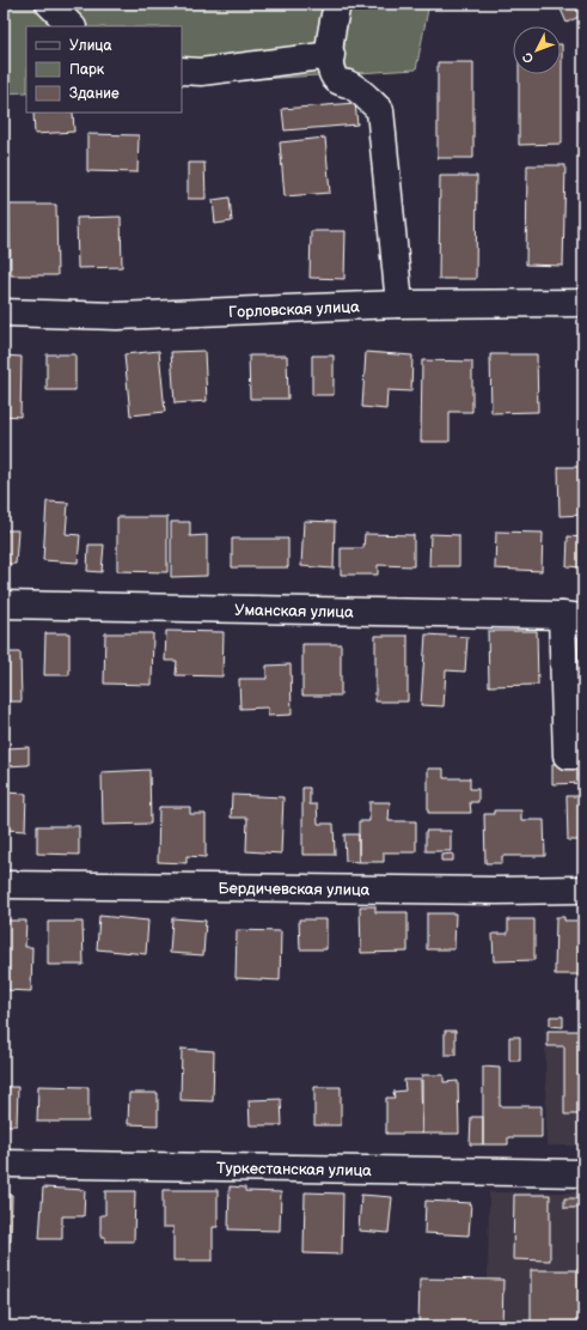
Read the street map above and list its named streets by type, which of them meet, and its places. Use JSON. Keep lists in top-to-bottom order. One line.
{"streets":{"street":["Горловская улица","Уманская улица","Бердичевская улица","Туркестанская улица"]},"legend":["Улица","Парк","Здание"],"north":"bottom left"}
